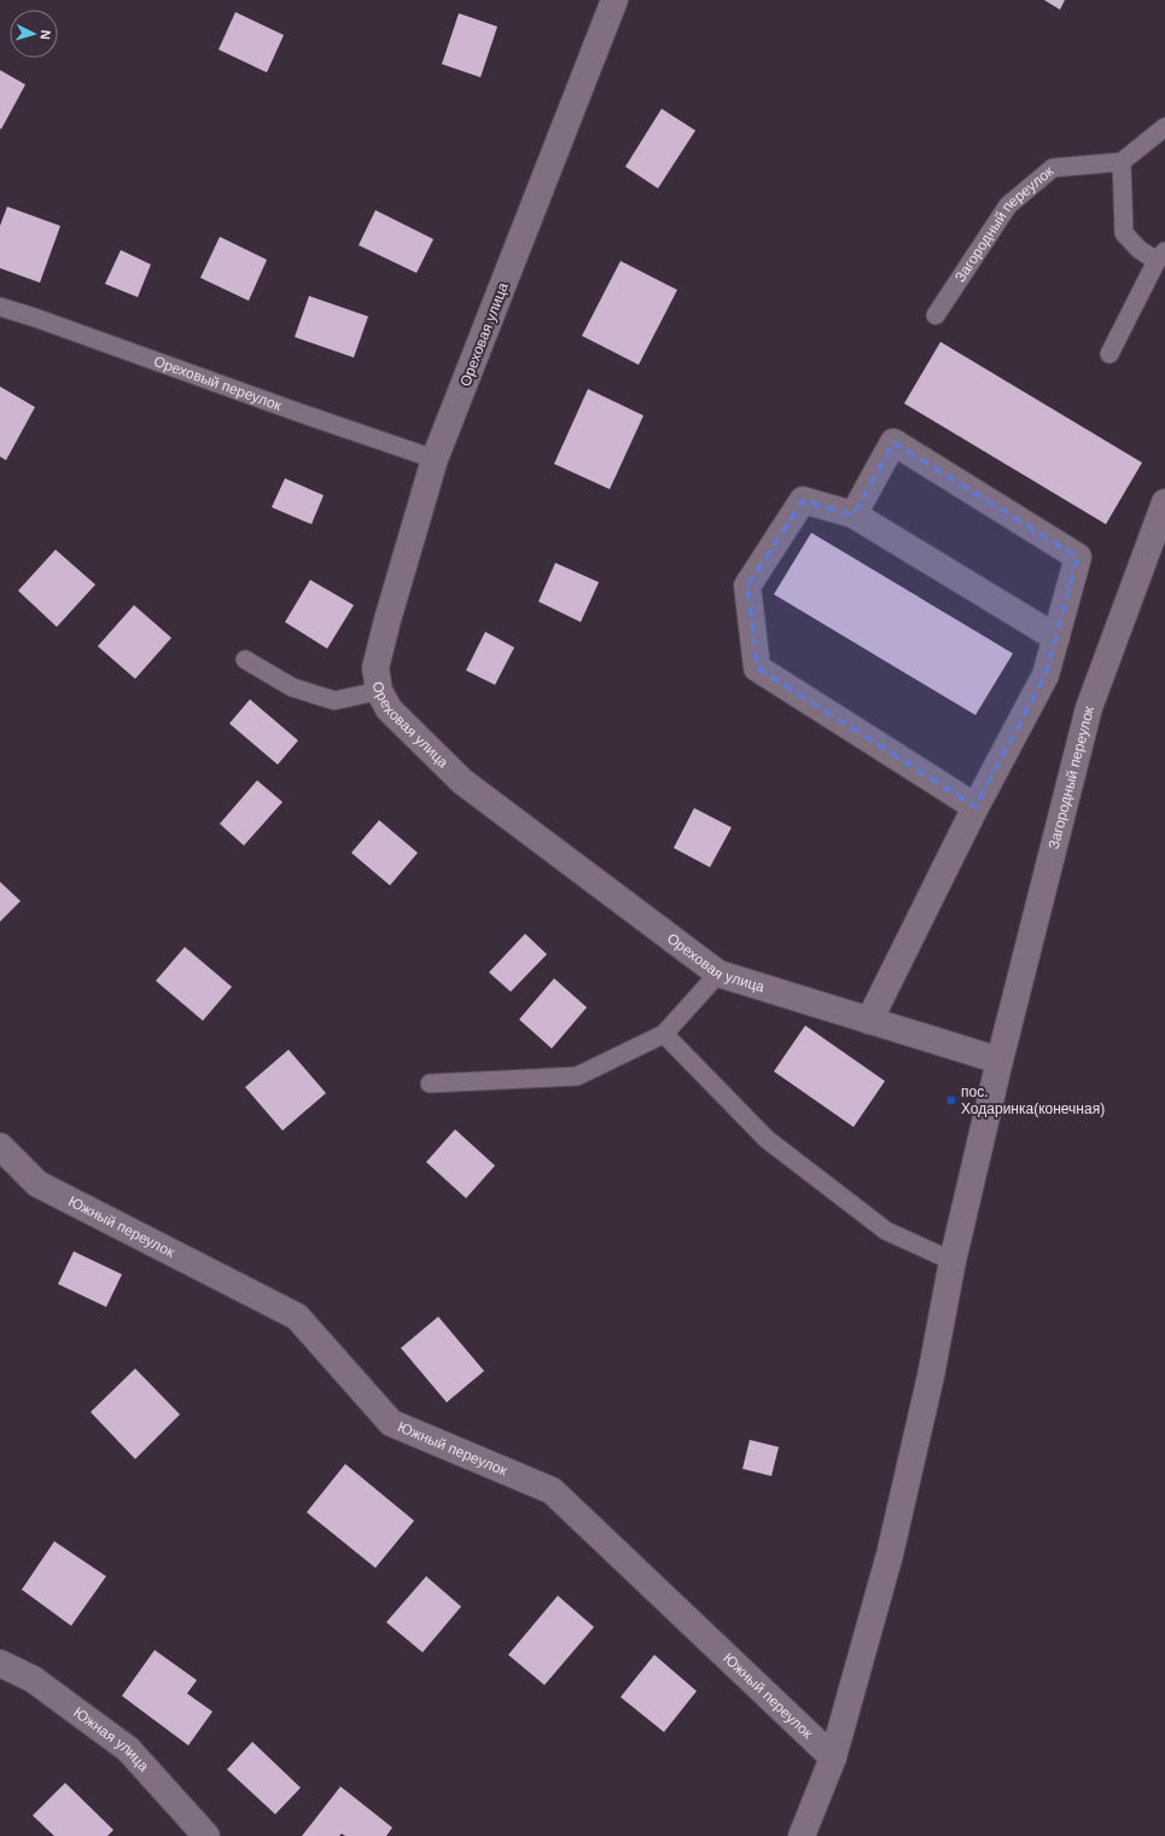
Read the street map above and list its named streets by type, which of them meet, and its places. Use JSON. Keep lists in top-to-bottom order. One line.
{"streets":{"street":["Загородный переулок","Ореховая улица","Южный переулок","Южная улица"],"lane":["Ореховый переулок"]},"crossings":[["Загородный переулок","Ореховая улица"],["Загородный переулок","Южный переулок"],["Ореховая улица","Ореховый переулок"]],"places":{"transit":["пос. Ходаринка(конечная)"]},"north":"right"}
